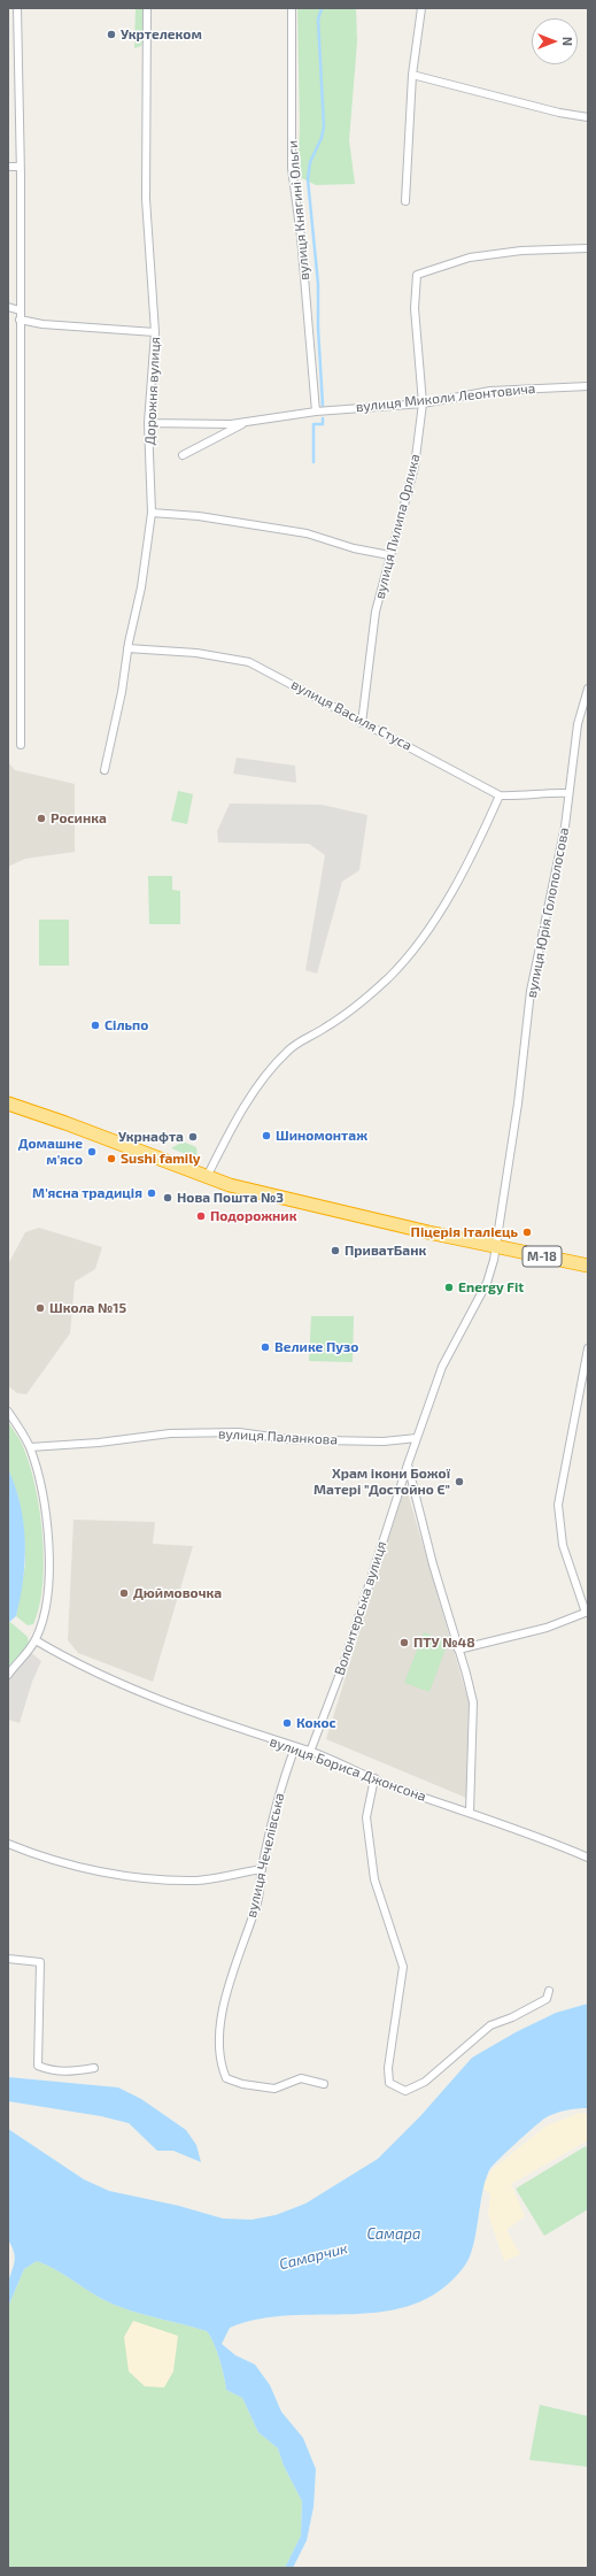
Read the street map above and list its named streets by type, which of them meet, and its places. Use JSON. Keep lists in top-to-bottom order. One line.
{"streets":{"highway":["М-18"],"street":["вулиця Княгині Ольги","Дорожня вулиця","вулиця Миколи Леонтовича","вулиця Пилипа Орлика","вулиця Василя Стуса","вулиця Юрія Голополосова","вулиця Паланкова","Волонтерська вулиця","вулиця Бориса Джонсона","вулиця Чечелівська"]},"crossings":[["вулиця Княгині Ольги","вулиця Миколи Леонтовича"],["Дорожня вулиця","вулиця Миколи Леонтовича"],["Дорожня вулиця","вулиця Василя Стуса"],["вулиця Миколи Леонтовича","вулиця Пилипа Орлика"],["вулиця Пилипа Орлика","вулиця Василя Стуса"],["вулиця Василя Стуса","вулиця Юрія Голополосова"],["вулиця Юрія Голополосова","М-18"],["вулиця Юрія Голополосова","Волонтерська вулиця"],["М-18","Волонтерська вулиця"],["вулиця Паланкова","Волонтерська вулиця"],["Волонтерська вулиця","вулиця Бориса Джонсона"],["вулиця Бориса Джонсона","вулиця Чечелівська"]],"water":["Самара","Самарчик"],"places":["Укртелеком","Росинка","Сільпо","Шиномонтаж","Укрнафта","Домашне м'ясо","Sushi family","М'ясна традиція","Нова Пошта №3","Подорожник","Піцерія Італієць","ПриватБанк","Energy Fit","Школа №15","Велике Пузо","Храм ікони Божої Матері \"Достойно Є\"","Дюймовочка","ПТУ №48","Кокос"],"north":"right"}
